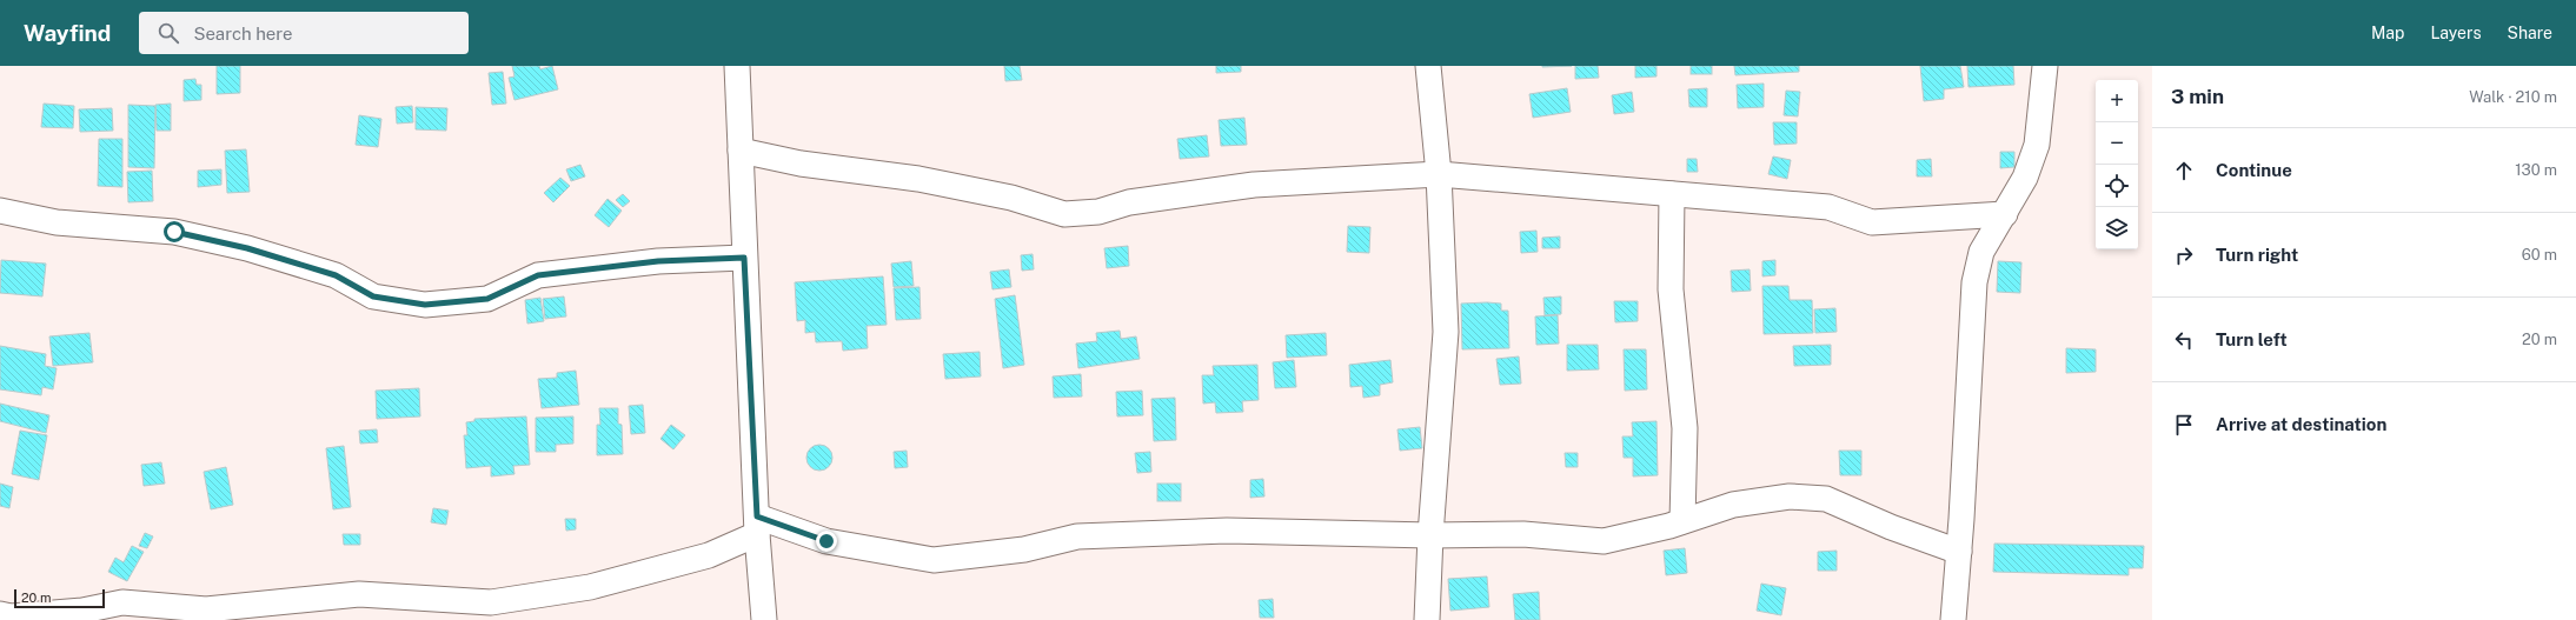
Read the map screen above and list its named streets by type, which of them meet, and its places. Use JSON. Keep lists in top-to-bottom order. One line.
{"scale_bar":"20 m","page":{"header":"Wayfind","search":"Search here","nav":["Map","Layers","Share"],"heading":["3 min","Walk · 210 m"],"map_buttons":["+","−"],"list":[["Continue","130 m"],["Turn right","60 m"],["Turn left","20 m"],"Arrive at destination"],"scale":"20 m"}}
